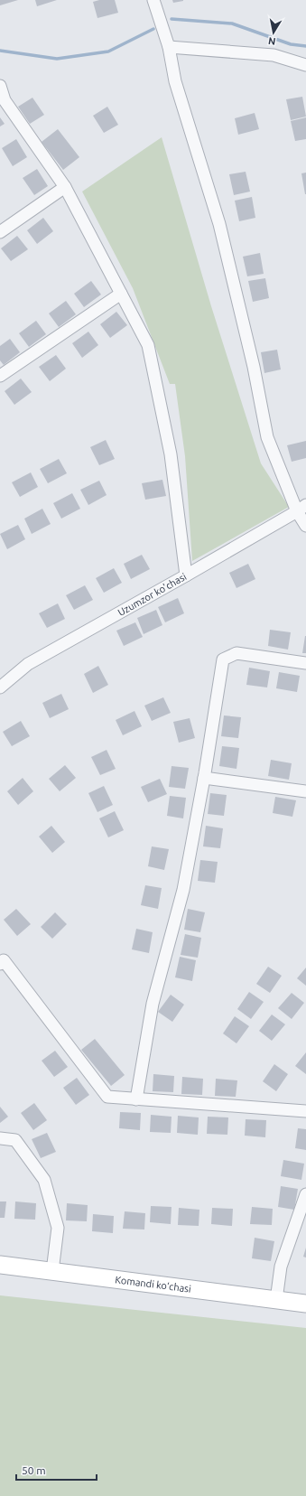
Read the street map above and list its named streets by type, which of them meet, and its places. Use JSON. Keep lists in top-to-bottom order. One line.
{"streets":{"main road":["Komandi ko‘chasi"],"street":["Uzumzor ko'chasi"]},"scale_bar":"50 m","north":"bottom"}
